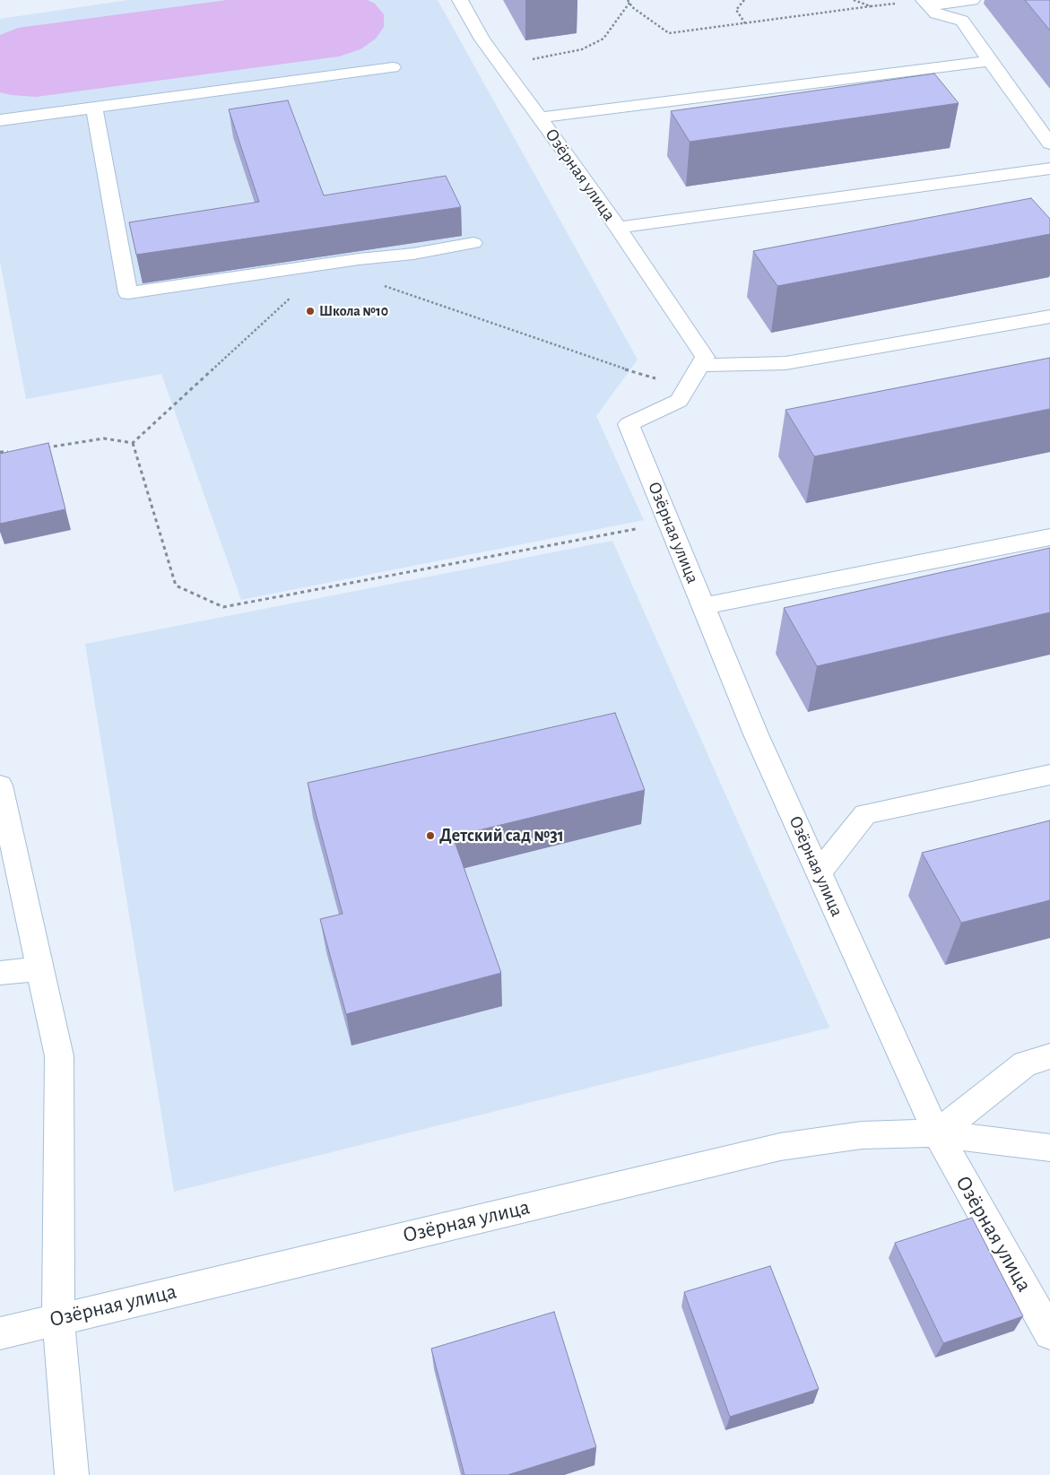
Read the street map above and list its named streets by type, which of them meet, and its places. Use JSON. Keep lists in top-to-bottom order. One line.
{"streets":{"street":["Озёрная улица"]},"places":["Школа №10","Детский сад №31"]}
